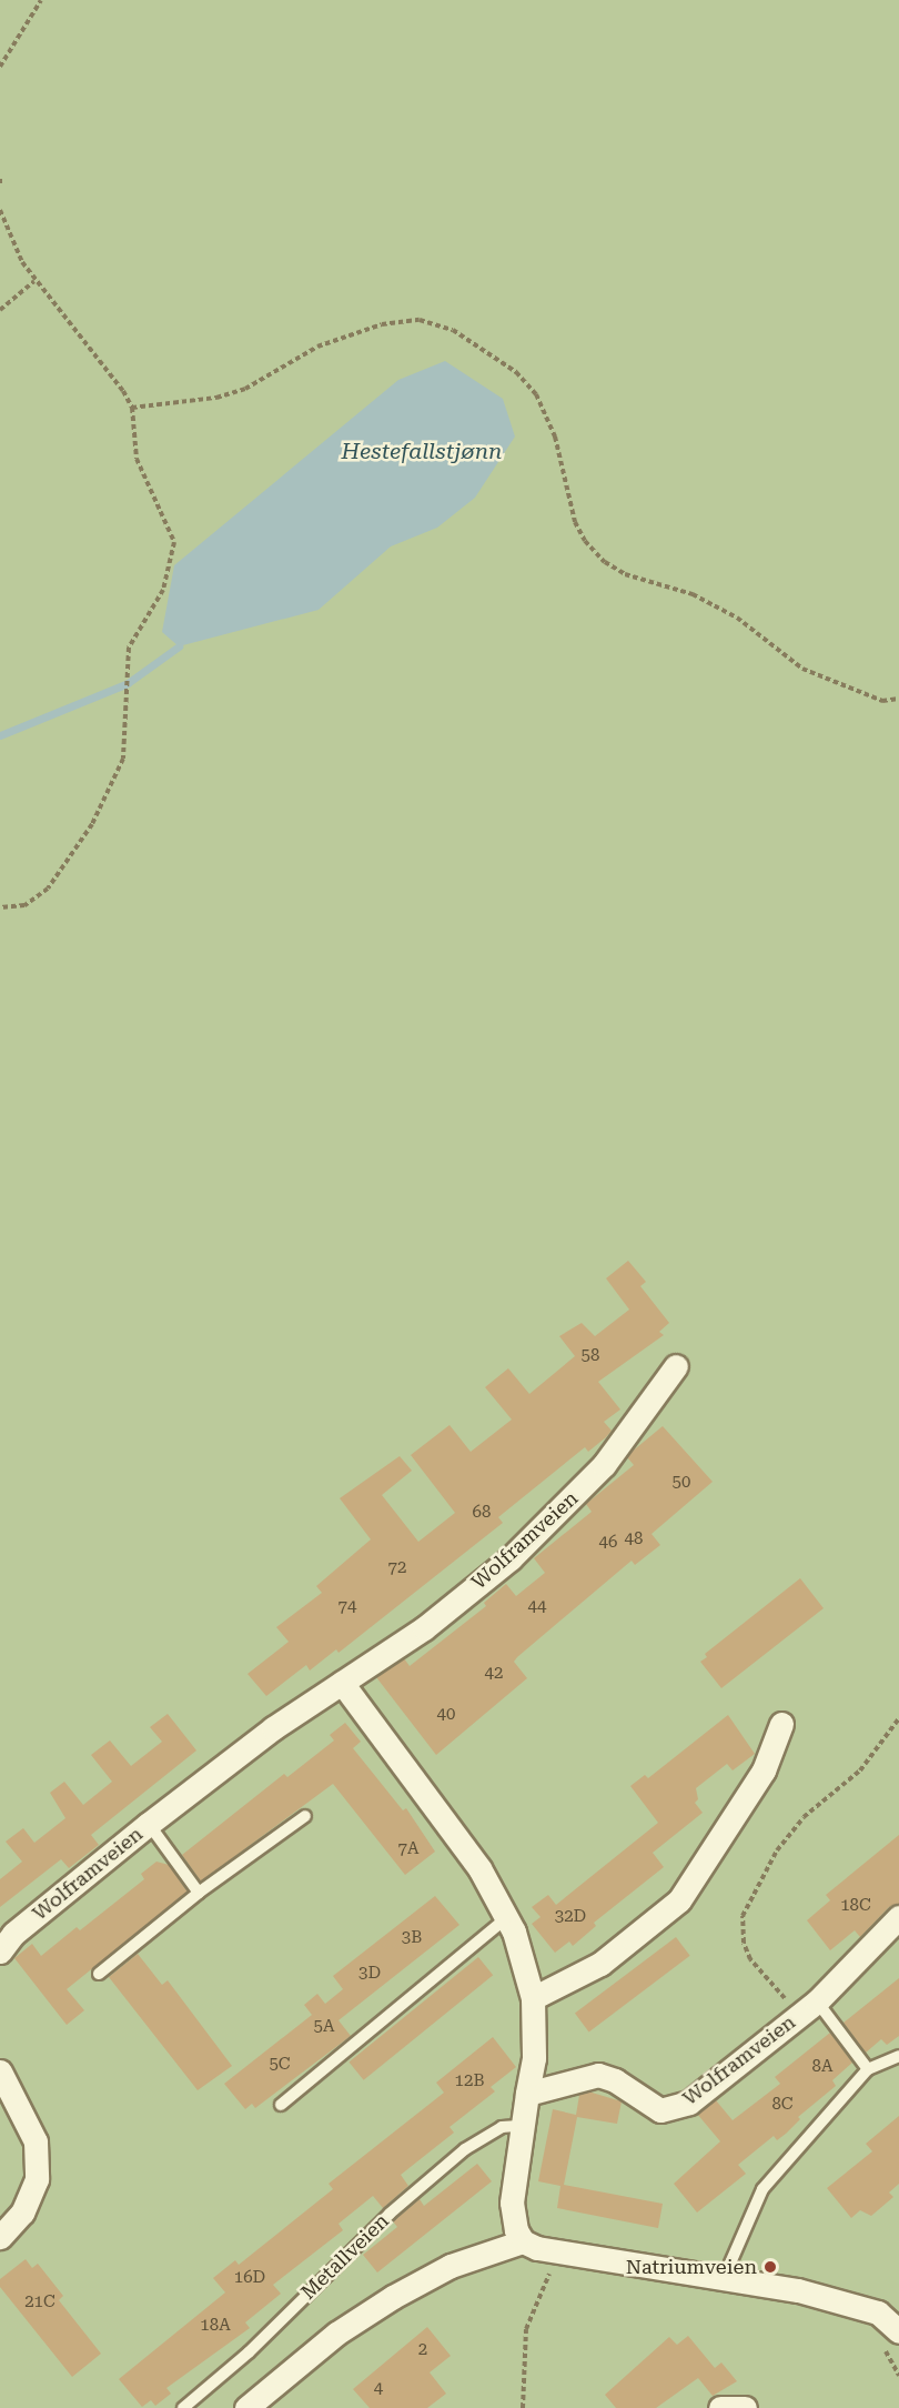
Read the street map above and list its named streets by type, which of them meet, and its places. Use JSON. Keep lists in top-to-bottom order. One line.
{"streets":{"street":["Wolframveien"],"lane":["Metallveien"]},"water":["Hestefallstjønn"],"places":["Natriumveien"],"house_numbers":["58","50","68","48","46","72","74","44","42","40","7A","18C","32D","3B","3D","5A","5C","8A","12B","8C","16D","21C","18A","2","4"]}
